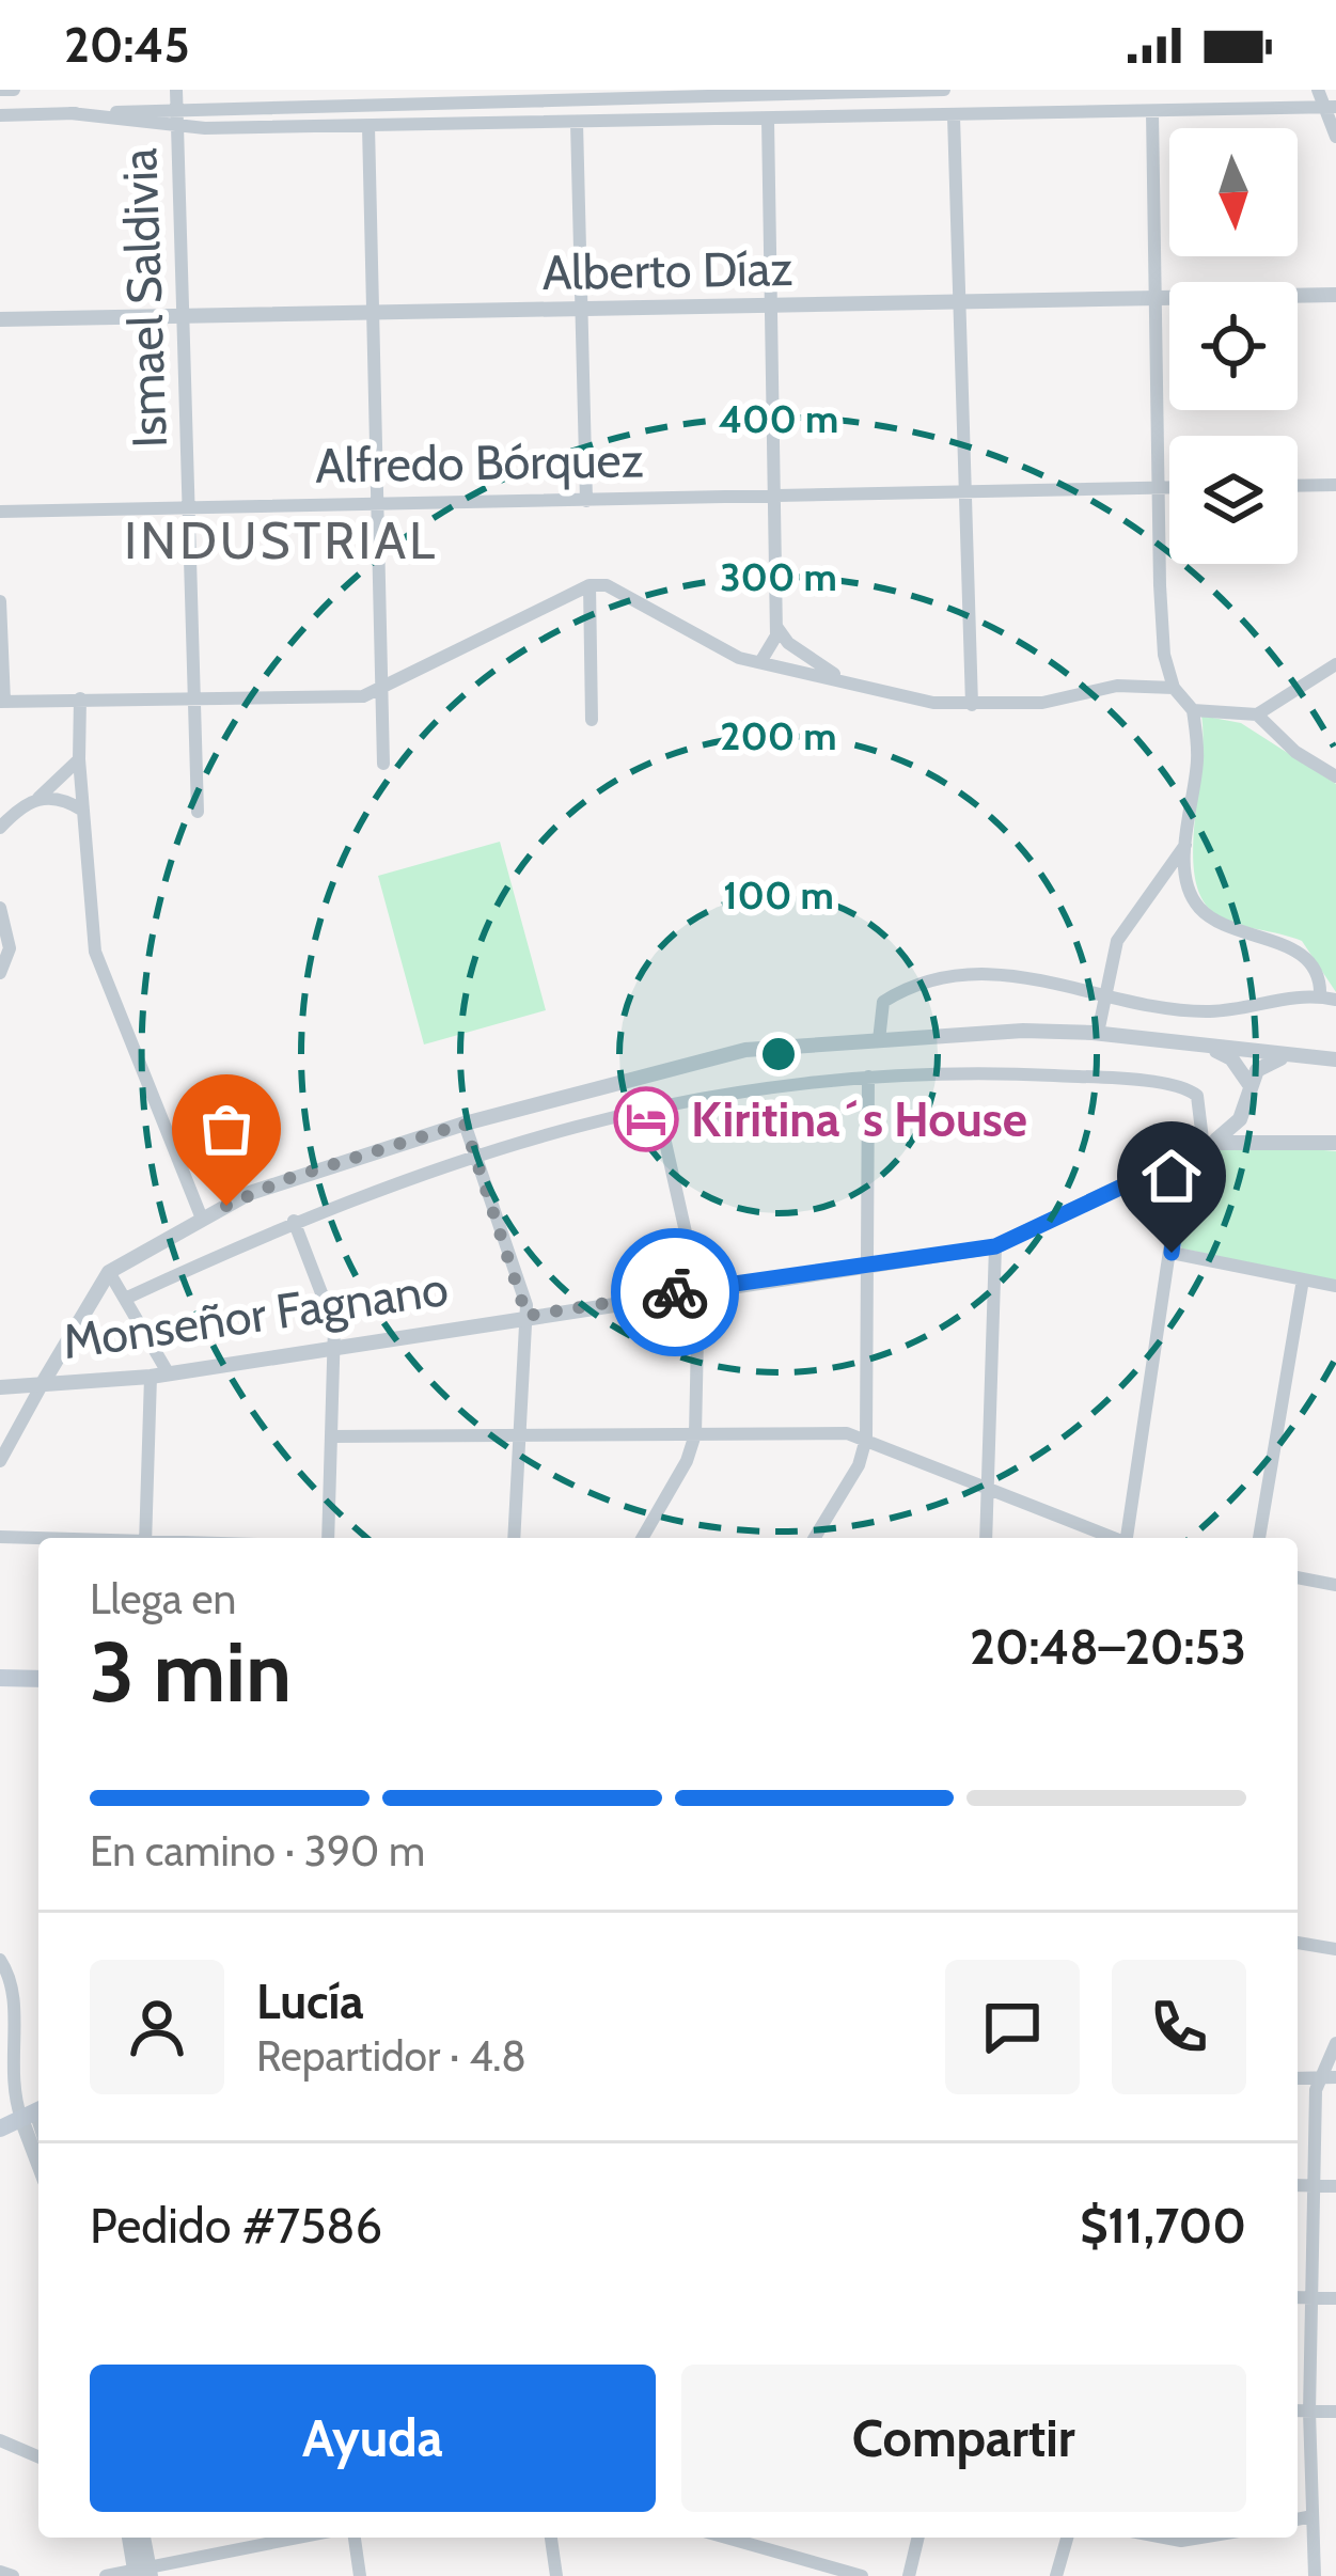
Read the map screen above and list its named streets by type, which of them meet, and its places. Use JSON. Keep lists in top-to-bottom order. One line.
{"streets":{"street":["Alberto Díaz","Ismael Saldivia","Alfredo Bórquez","Monseñor Fagnano"]},"crossings":[["Alberto Díaz","Ismael Saldivia"],["Ismael Saldivia","Alfredo Bórquez"]],"districts":["INDUSTRIAL"],"places":{"hotel":["Kiritina´s House"]},"north":"bottom","page":{"status":"20:45","heading":["3 min","Llega en","20:48–20:53"],"panel":["Lucía","Repartidor · 4.8","Pedido #7586","$11,700"],"bar":"En camino · 390 m","buttons":["Ayuda","Compartir"]},"rings":["400 m","300 m","200 m","100 m"]}
